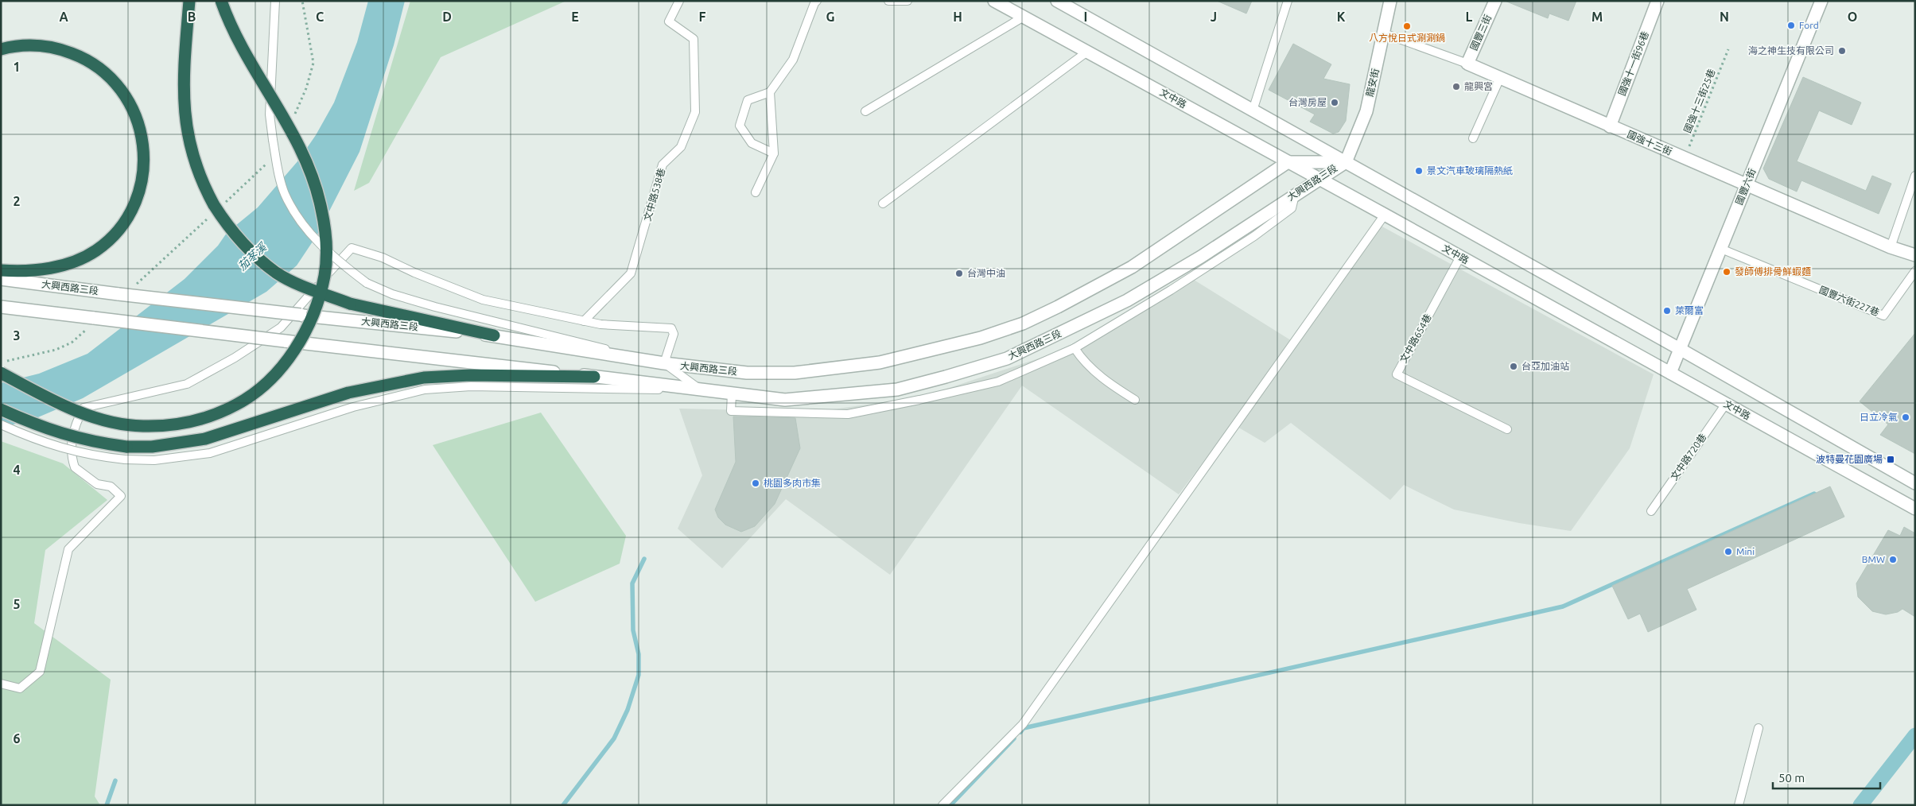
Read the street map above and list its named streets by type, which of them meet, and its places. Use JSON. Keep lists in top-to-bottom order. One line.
{"streets":{"street":["國豐三街","國強十一街96巷","龍安街","文中路","國強十三街","大興西路三段","國豐六街"],"lane":["文中路538巷","國豐六街227巷","文中路654巷","文中路720巷"],"path":["國強十三街25巷"]},"crossings":[["國豐三街","國強十三街"],["國強十一街96巷","國強十三街"],["龍安街","國強十三街"],["龍安街","大興西路三段"],["文中路","大興西路三段"],["文中路","國豐六街"],["文中路","文中路654巷"],["文中路","文中路720巷"],["國強十三街25巷","國強十三街"],["國強十三街","國豐六街"],["國豐六街","國豐六街227巷"]],"water":["茄苳溪"],"places":{"other":["Ford","八方悅日式涮涮鍋","海之神生技有限公司","龍興宮","台灣房屋","景文汽車玻璃隔熱紙","發師傅排骨鮮蝦麵","台灣中油","萊爾富","台亞加油站","日立冷氣","桃園多肉市集","Mini","BMW"],"transit":["波特曼花園廣場"]},"scale_bar":"50 m","grid":{"columns":["A","B","C","D","E","F","G","H","I","J","K","L","M","N","O"],"rows":["1","2","3","4","5","6"]}}
